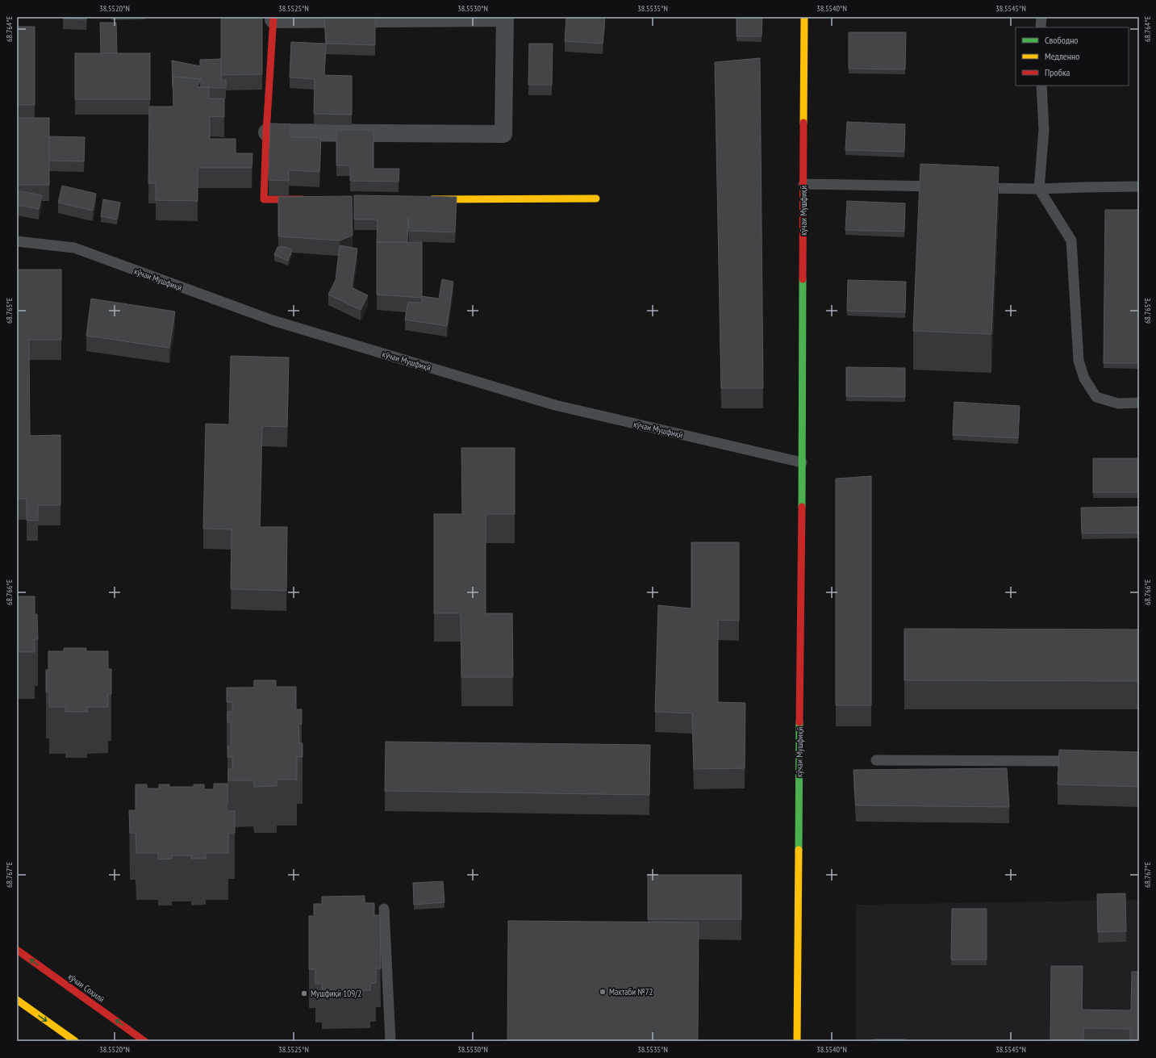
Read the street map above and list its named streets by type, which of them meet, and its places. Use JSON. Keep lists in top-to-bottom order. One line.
{"streets":{"street":["кӯчаи Мушфиқӣ","кӯчаи Соҳилӣ"]},"places":["Мактаби №72","Мушфиқӣ 109/2"],"legend":["Свободно","Медленно","Пробка"],"coordinates":["38.5520°N","38.5525°N","38.5530°N","38.5535°N","38.5540°N","38.5545°N","68.764°E","68.765°E","68.766°E","68.767°E"]}
